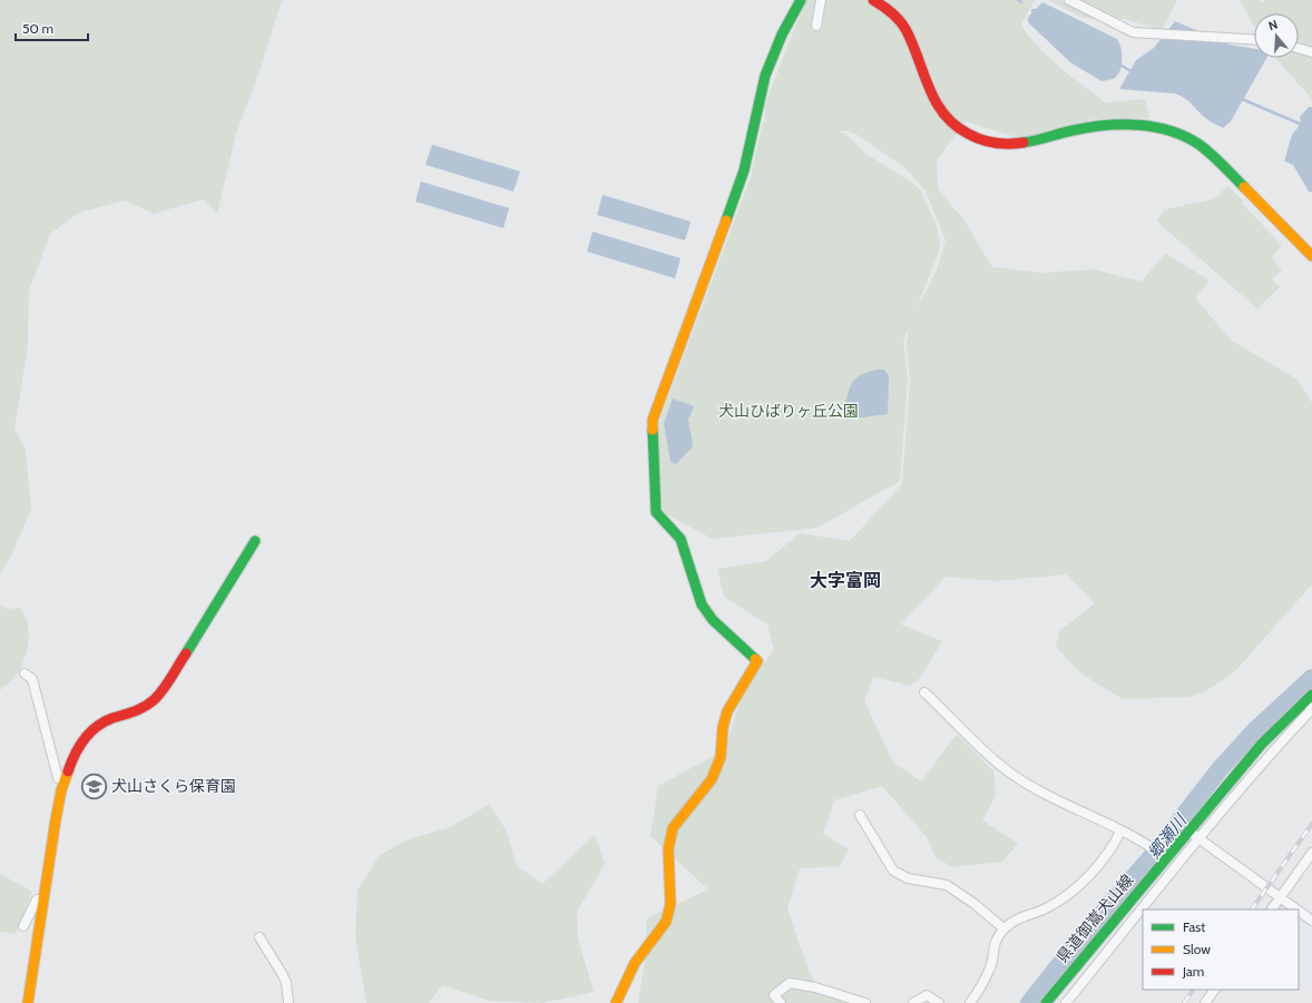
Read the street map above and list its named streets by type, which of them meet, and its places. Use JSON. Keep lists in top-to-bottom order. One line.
{"streets":{"street":["県道御嵩犬山線"]},"districts":["大字富岡"],"water":["郷瀬川"],"parks":["犬山ひばりヶ丘公園"],"places":{"school or university":["犬山さくら保育園"]},"legend":["Fast","Slow","Jam"],"scale_bar":"50 m","north":"top"}
